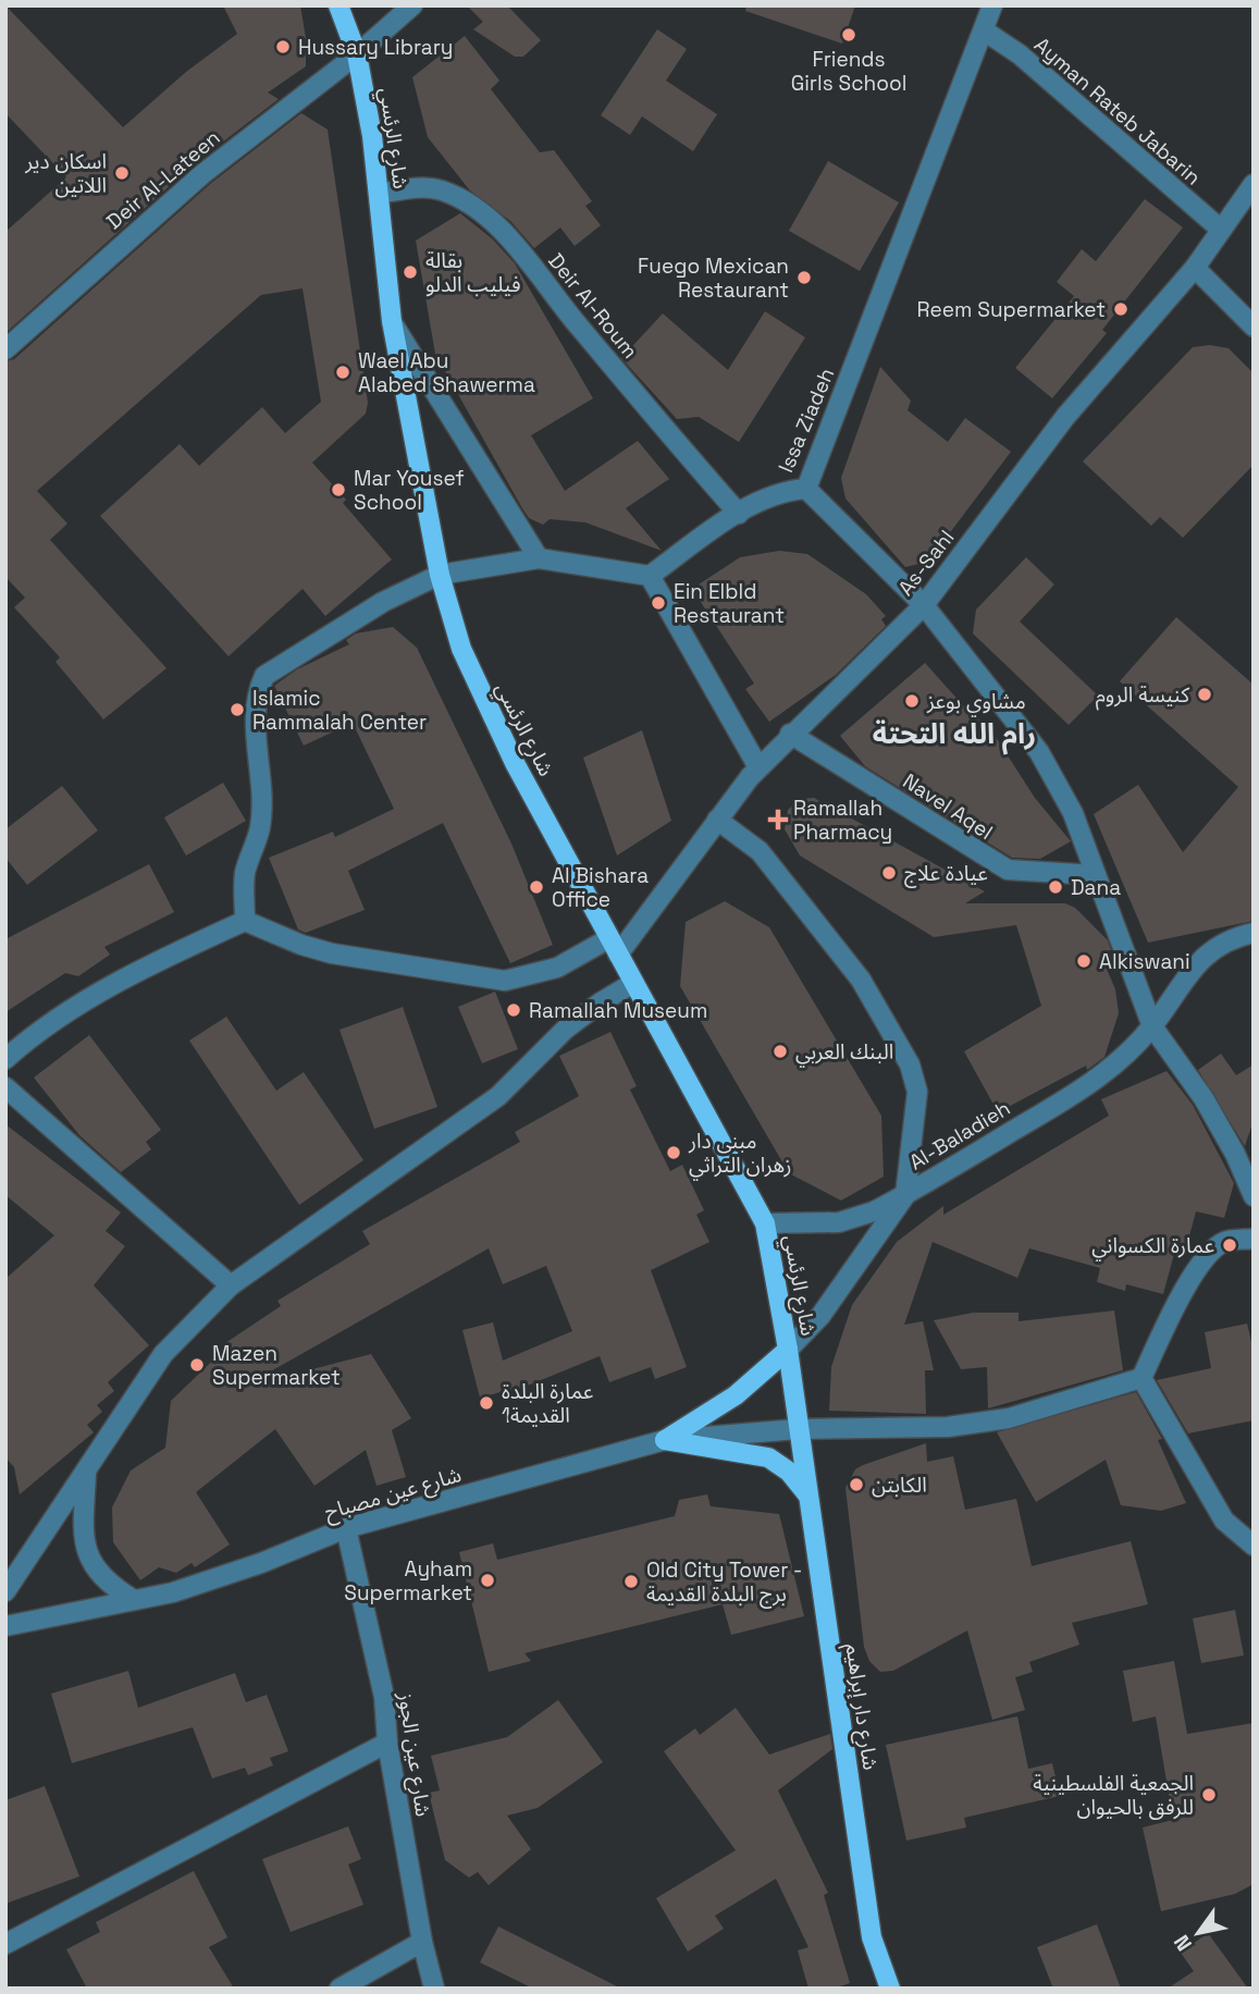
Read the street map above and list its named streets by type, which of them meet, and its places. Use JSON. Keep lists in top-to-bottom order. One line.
{"streets":{"main road":["شارع الرئسي","شارع دار إبراهيم"],"street":["Ayman Rateb Jabarin","Deir Al-Lateen","Deir Al-Roum","Issa Ziadeh","As-Sahl","Navel Aqel","Al-Baladieh","شارع عين مصباح","شارع عين الجوز"]},"crossings":[["Ayman Rateb Jabarin","Issa Ziadeh"],["Ayman Rateb Jabarin","As-Sahl"],["شارع الرئسي","Deir Al-Lateen"],["شارع الرئسي","Deir Al-Roum"],["شارع الرئسي","As-Sahl"],["شارع الرئسي","Al-Baladieh"],["شارع الرئسي","شارع عين مصباح"],["شارع الرئسي","شارع دار إبراهيم"],["Deir Al-Roum","Issa Ziadeh"],["As-Sahl","Navel Aqel"],["شارع عين مصباح","شارع دار إبراهيم"],["شارع عين مصباح","شارع عين الجوز"]],"districts":["رام الله التحتة"],"places":{"other":["Friends Girls School","Hussary Library","اسكان دير اللاتين","بقالة فيليب الدلو","Fuego Mexican Restaurant","Reem Supermarket","Wael Abu Alabed Shawerma","Mar Yousef School","Ein Elbld Restaurant","كنيسة الروم","مشاوي بوعز","Islamic Rammalah Center","عيادة علاج","Al Bishara Office","Dana","Alkiswani","Ramallah Museum","البنك العربي","مبنى دار زهران التراثي","عمارة الكسواني","Mazen Supermarket","عمارة البلدة القديمة1","الكابتن","Ayham Supermarket","Old City Tower - برج البلدة القديمة","الجمعية الفلسطينية للرفق بالحيوان"],"health":["Ramallah Pharmacy"]},"north":"bottom left"}
